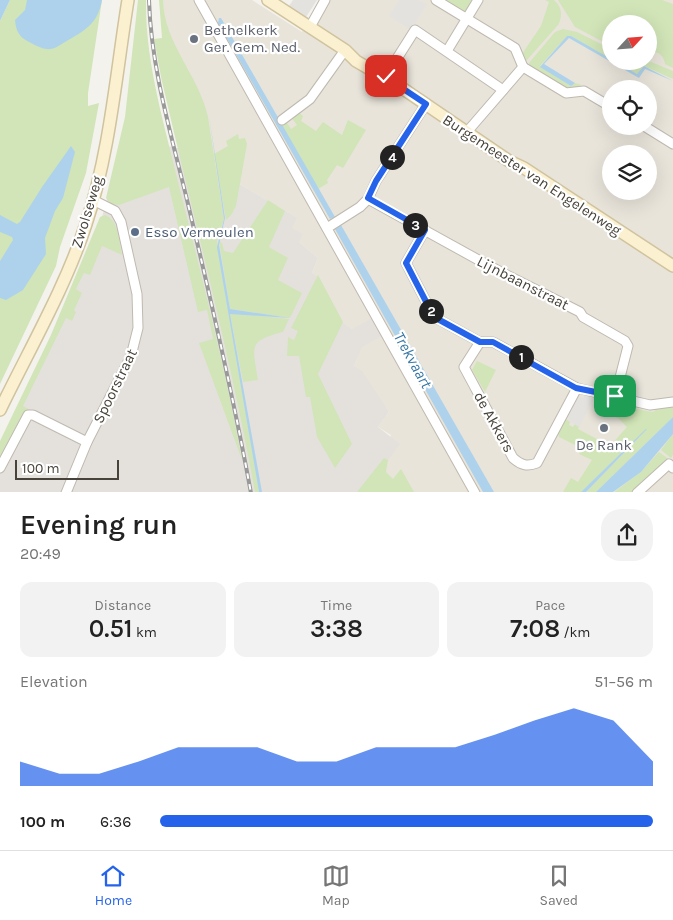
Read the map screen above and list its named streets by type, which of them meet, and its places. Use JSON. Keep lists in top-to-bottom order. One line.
{"streets":{"street":["Burgemeester van Engelenweg","Zwolseweg","Lijnbaanstraat","Spoorstraat","de Akkers"]},"crossings":[["Zwolseweg","Spoorstraat"]],"water":["Trekvaart"],"places":["Bethelkerk Ger. Gem. Ned.","Esso Vermeulen","De Rank"],"scale_bar":"100 m","north":"top right","page":{"pins":["4","3","2","1"],"scale":"100 m","heading":["Evening run","20:49"],"stats":[["Distance","0.51 km"],["Time","3:38"],["Pace","7:08 /km"]],"chart":["Elevation","51–56 m"],"list":[{"name":"100 m","note":"6:36"}],"tabs":["Home","Map","Saved"]}}
